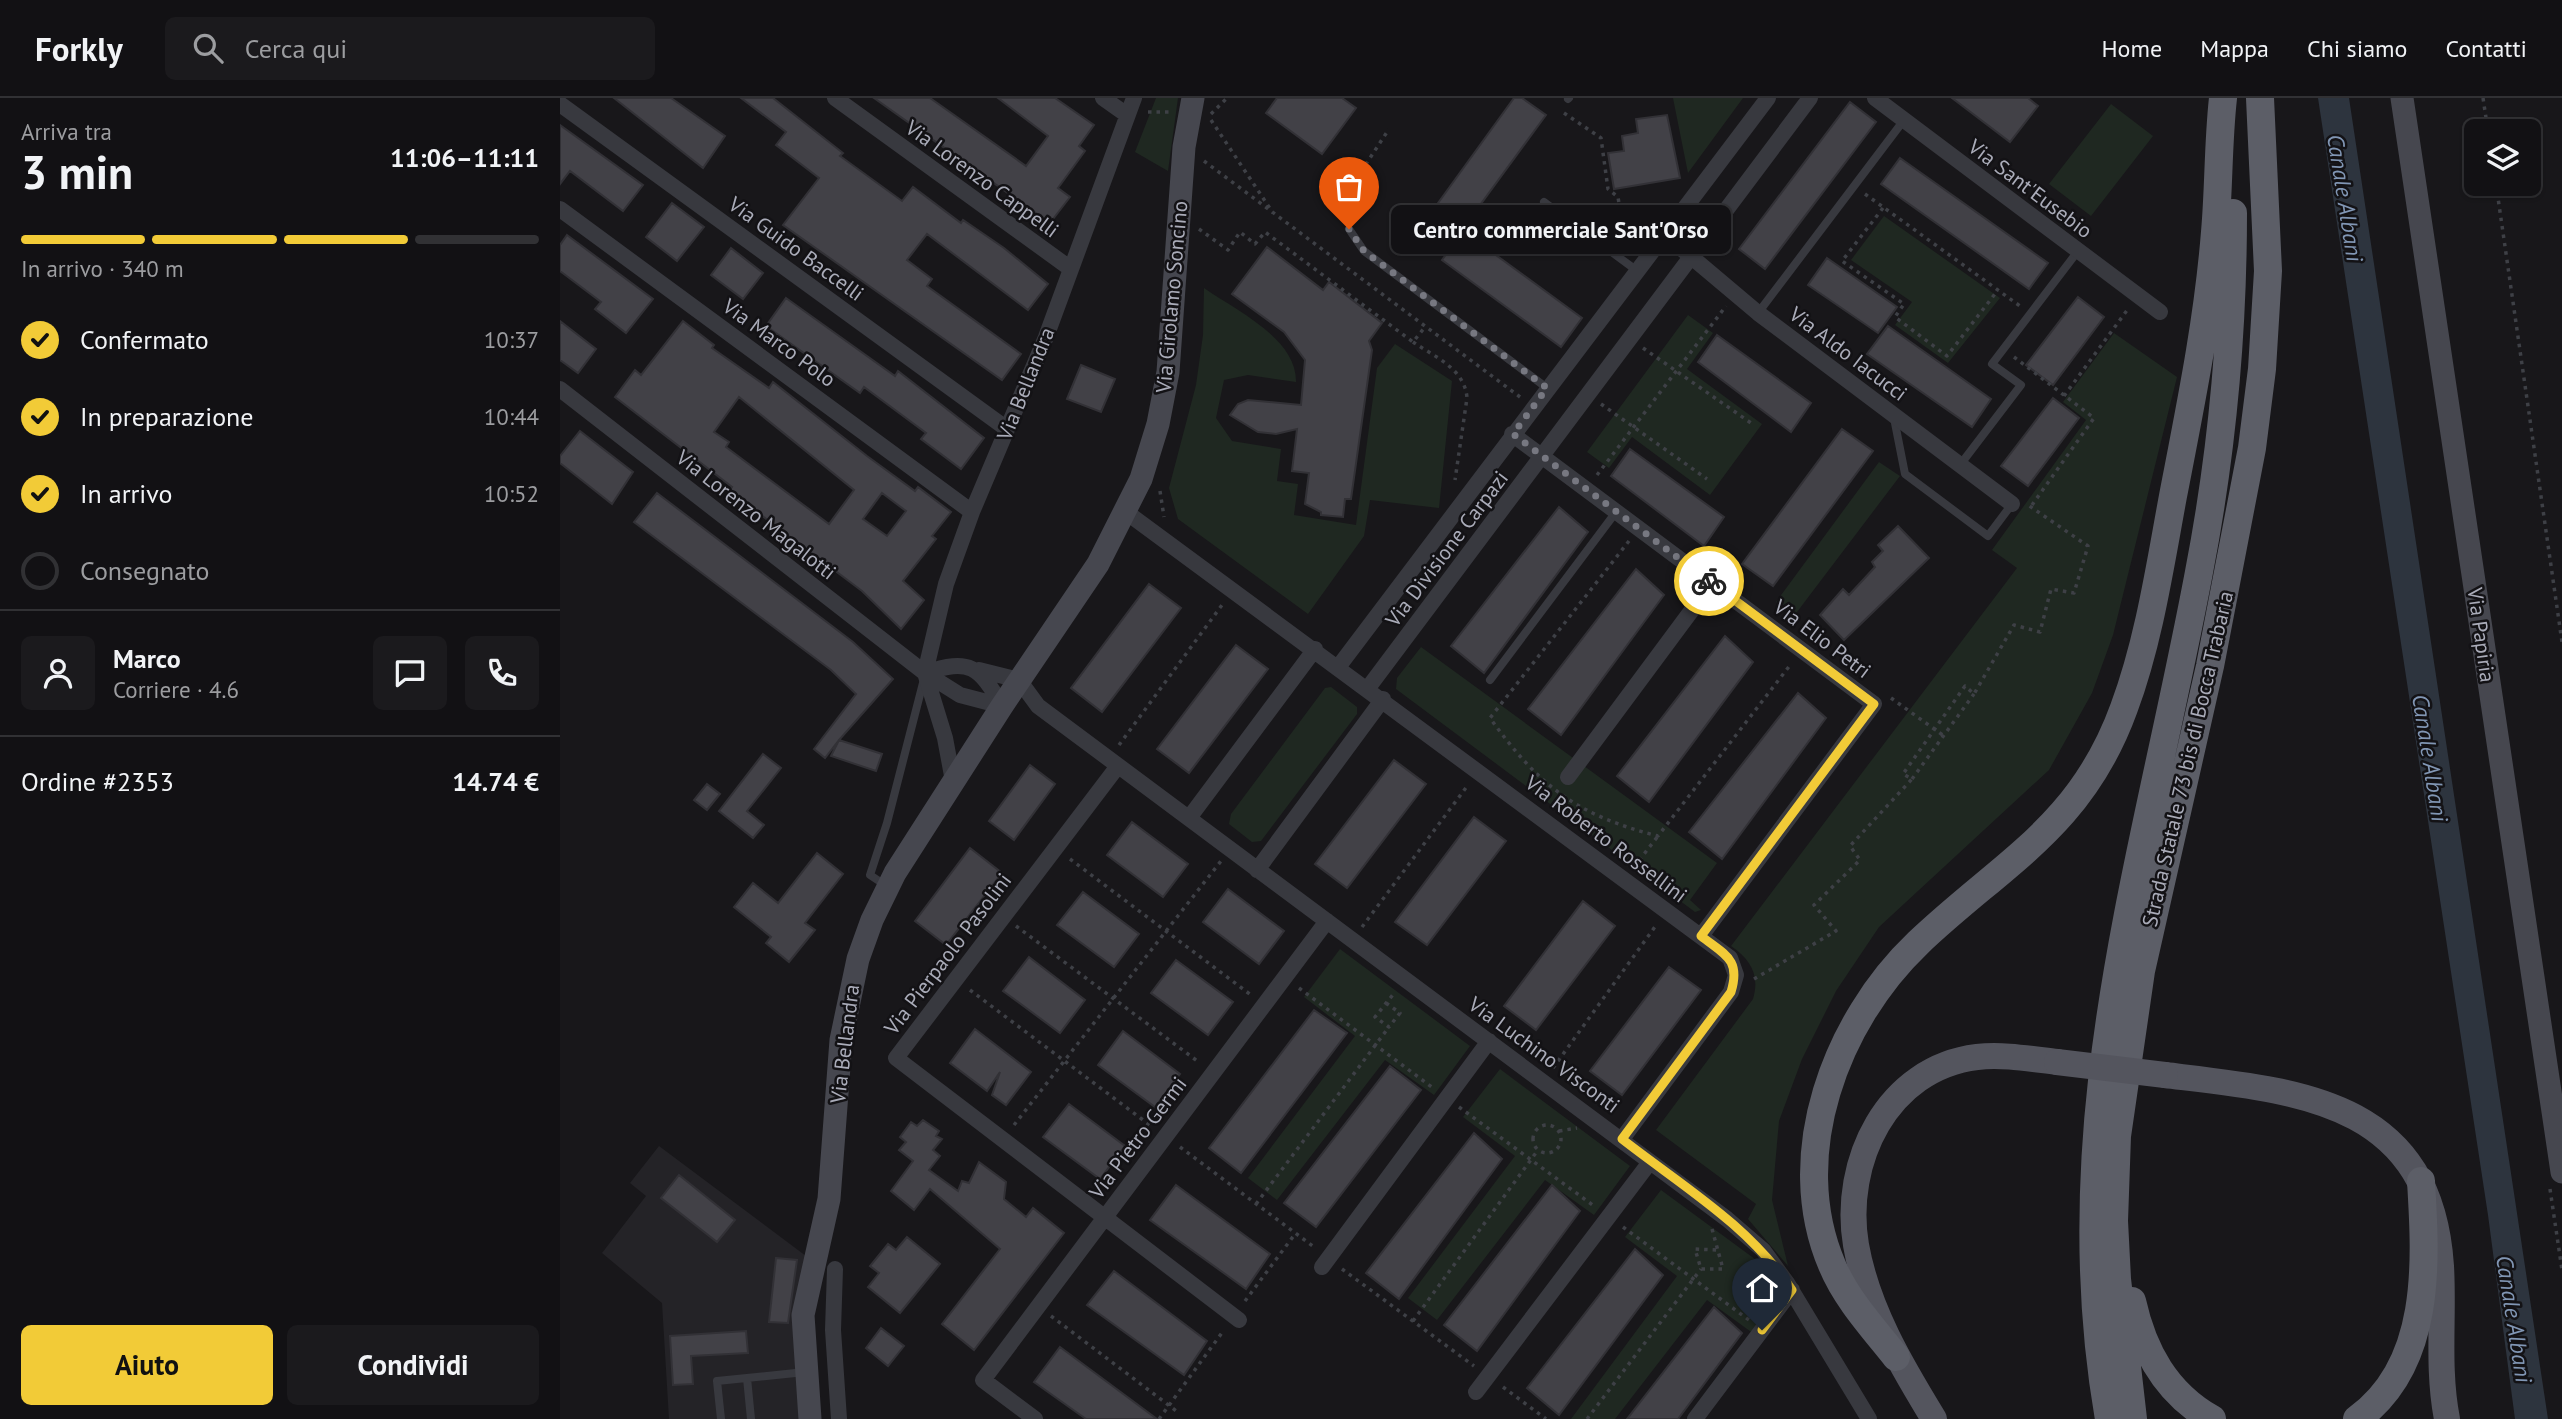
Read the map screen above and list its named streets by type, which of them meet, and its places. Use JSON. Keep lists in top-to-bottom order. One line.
{"streets":{"highway":["Strada Statale 73 bis di Bocca Trabaria"],"main road":["Via Girolamo Soncino","Via Bellandra","Via Papiria"],"street":["Via Lorenzo Cappelli","Via Sant'Eusebio","Via Guido Baccelli","Via Marco Polo","Via Aldo Iacucci","Via Lorenzo Magalotti","Via Divisione Carpazi","Via Elio Petri","Via Roberto Rossellini","Via Pierpaolo Pasolini","Via Luchino Visconti","Via Pietro Germi"]},"crossings":[["Via Lorenzo Cappelli","Via Bellandra"],["Via Guido Baccelli","Via Bellandra"],["Via Girolamo Soncino","Via Bellandra"],["Via Girolamo Soncino","Via Lorenzo Magalotti"],["Via Girolamo Soncino","Via Roberto Rossellini"],["Via Girolamo Soncino","Via Luchino Visconti"],["Via Marco Polo","Via Bellandra"],["Via Aldo Iacucci","Via Divisione Carpazi"],["Via Bellandra","Via Lorenzo Magalotti"],["Via Divisione Carpazi","Via Elio Petri"],["Via Divisione Carpazi","Via Roberto Rossellini"],["Via Elio Petri","Via Roberto Rossellini"],["Via Pierpaolo Pasolini","Via Luchino Visconti"],["Via Pierpaolo Pasolini","Via Pietro Germi"],["Via Luchino Visconti","Via Pietro Germi"]],"water":["Canale Albani"],"places":["Centro commerciale Sant'Orso"],"page":{"header":"Forkly","search":"Cerca qui","nav":["Home","Mappa","Chi siamo","Contatti"],"heading":["3 min","Arriva tra","11:06–11:11"],"panel":["Marco","Corriere · 4.6","Ordine #2353","14.74 €"],"bubble":"Centro commerciale Sant'Orso","bar":"In arrivo · 340 m","list":[["Confermato","10:37"],["In preparazione","10:44"],["In arrivo","10:52"],"Consegnato"],"buttons":["Aiuto","Condividi"]}}
